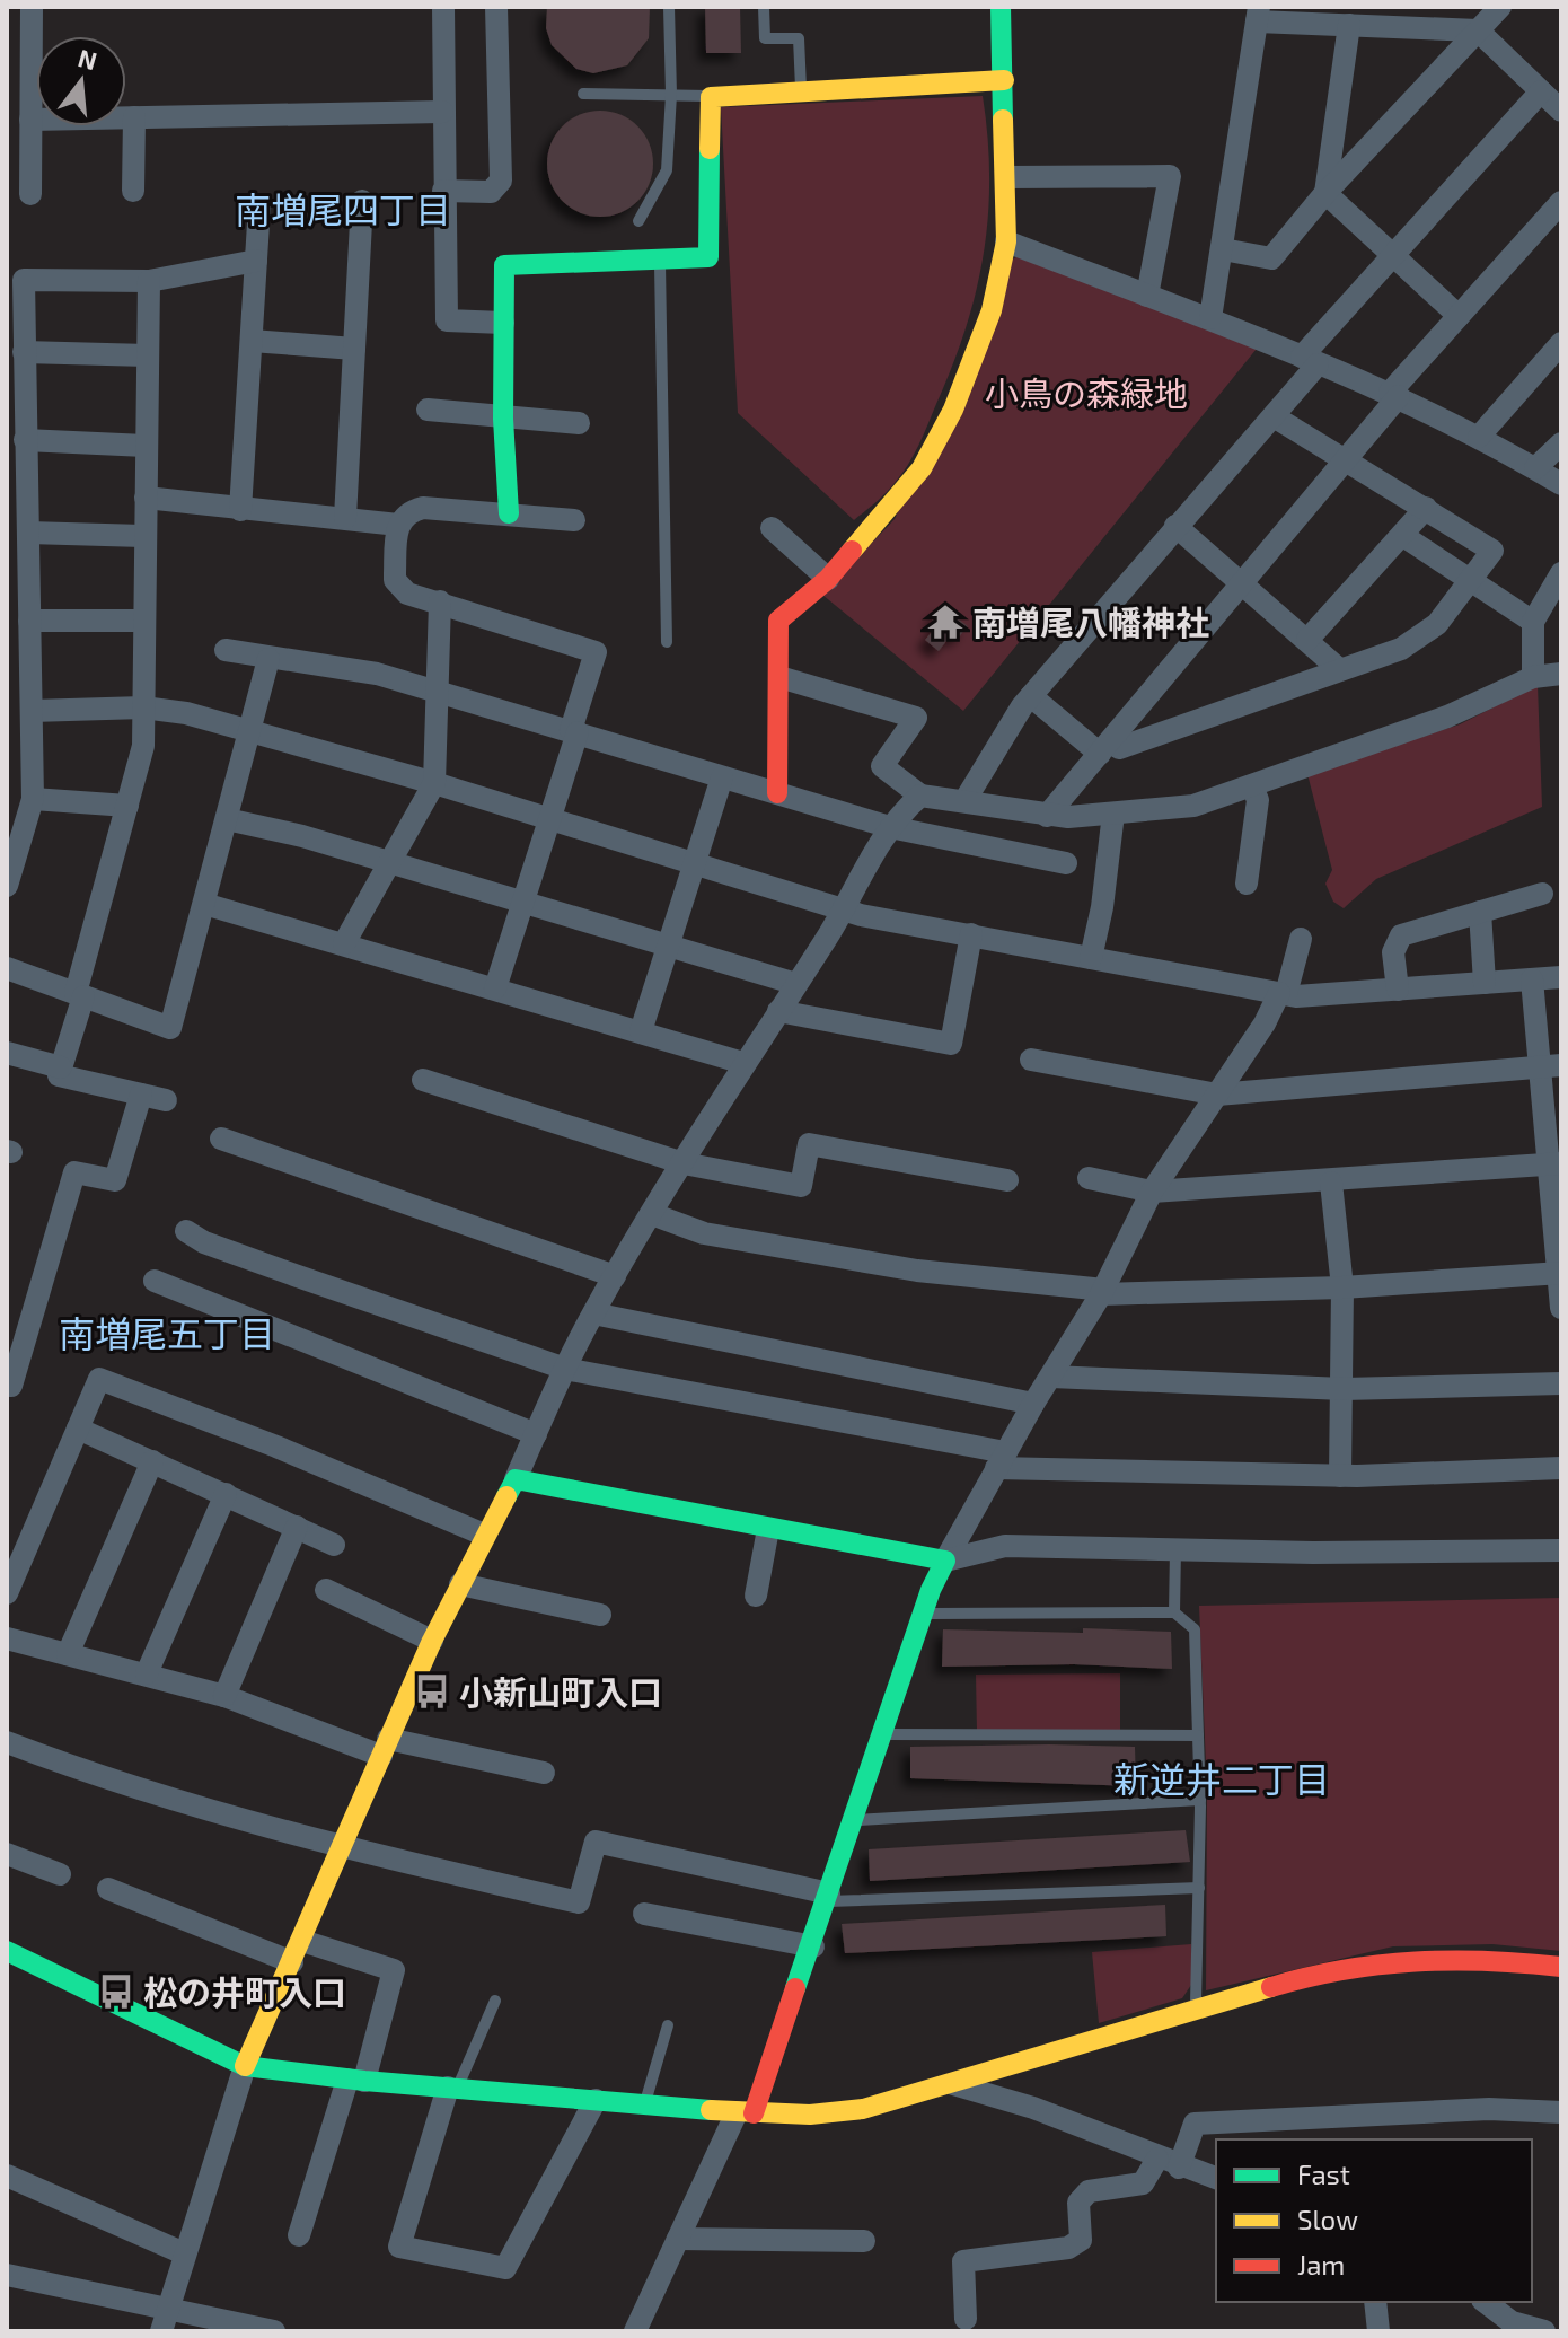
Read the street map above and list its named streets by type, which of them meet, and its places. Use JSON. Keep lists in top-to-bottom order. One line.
{"districts":["南増尾四丁目","南増尾五丁目","新逆井二丁目"],"parks":["小鳥の森緑地"],"places":{"temple":["南増尾八幡神社"],"bus stop":["小新山町入口","松の井町入口"]},"legend":["Fast","Slow","Jam"],"north":"top"}
